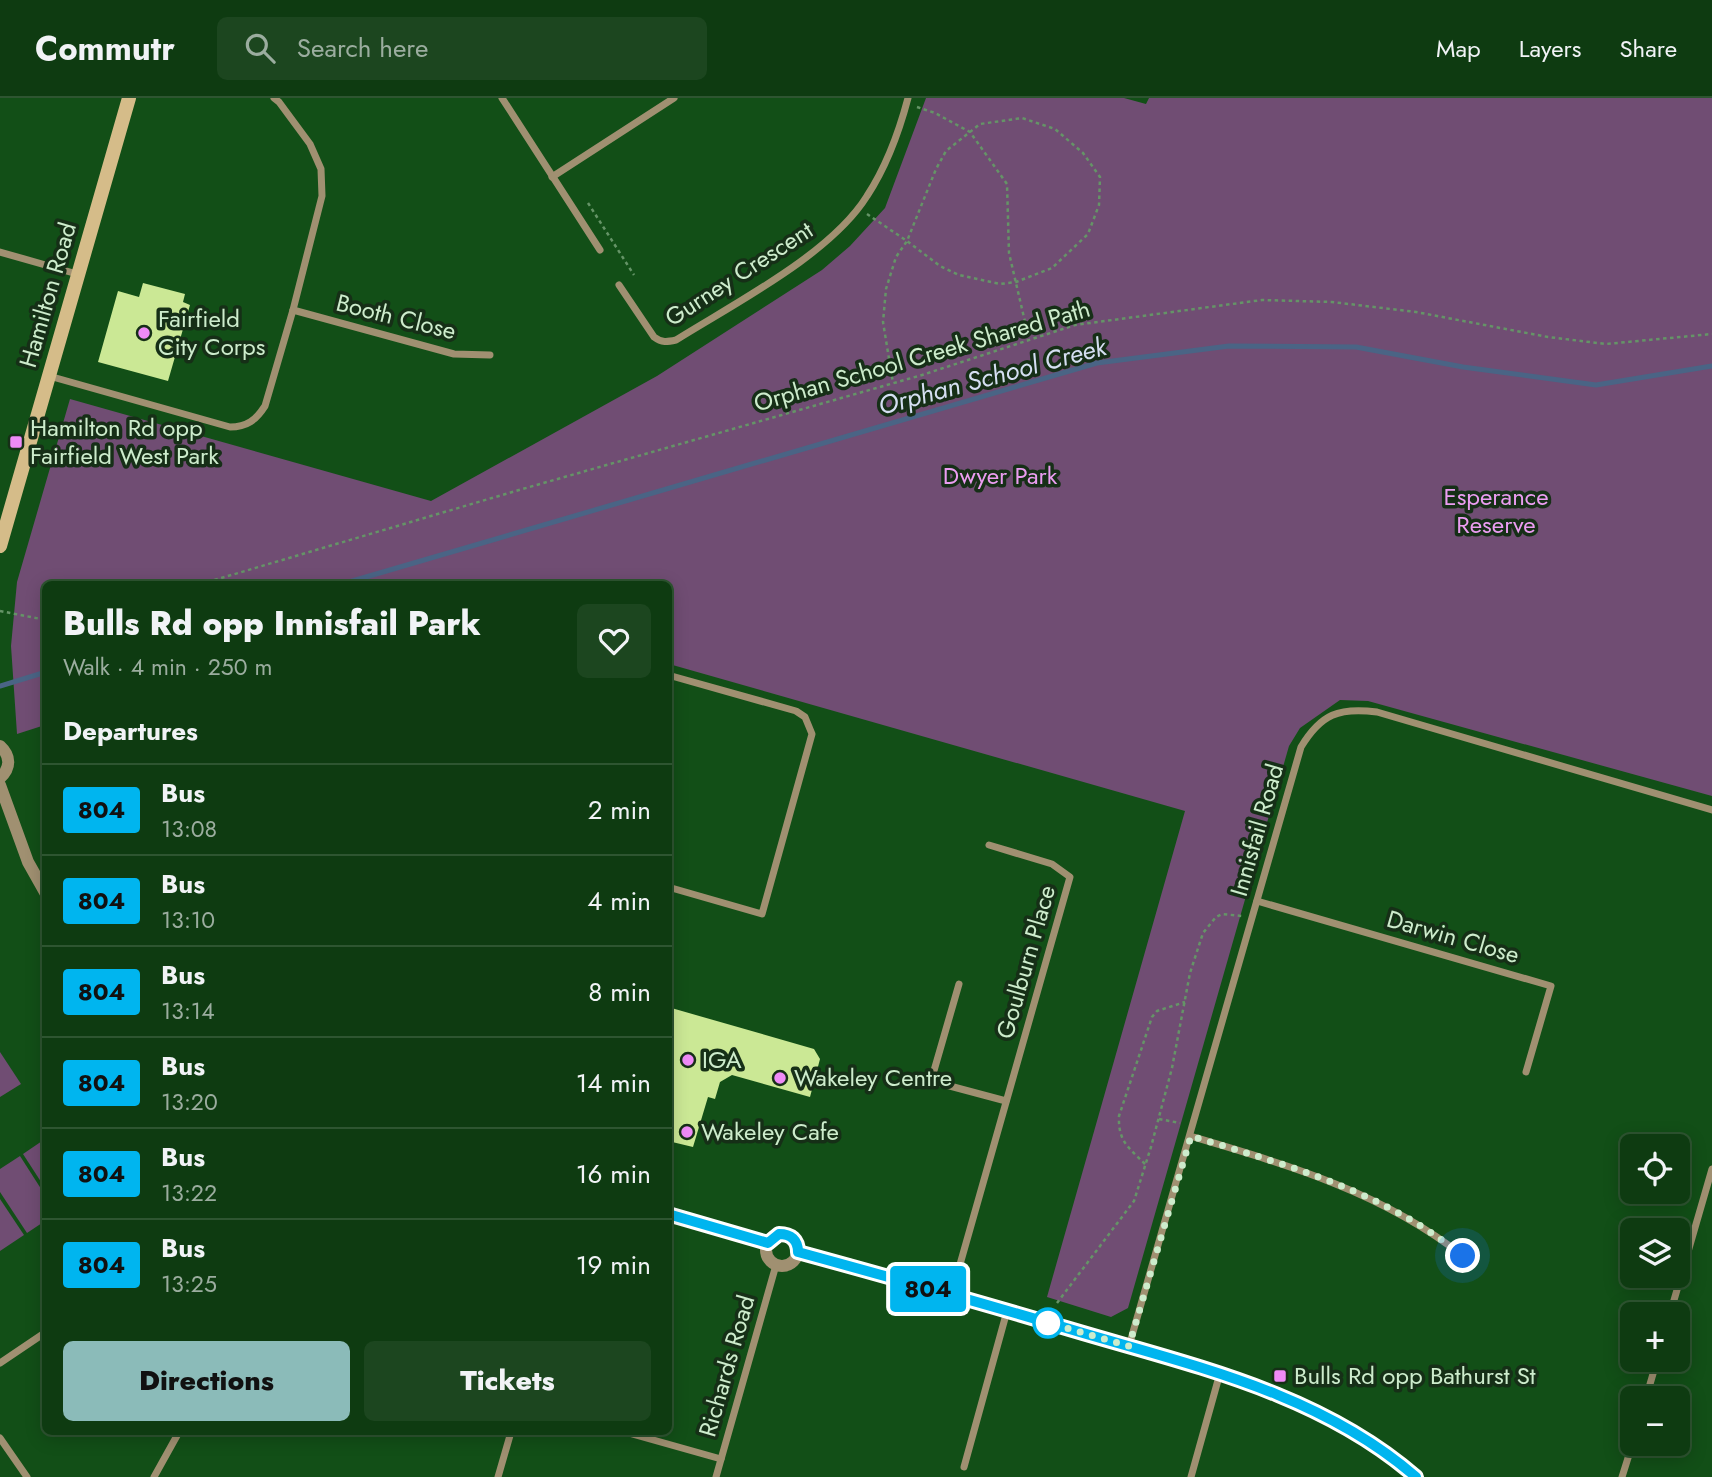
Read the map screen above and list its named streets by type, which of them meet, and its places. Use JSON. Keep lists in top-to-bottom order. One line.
{"streets":{"main road":["Hamilton Road"],"street":["Gurney Crescent","Booth Close","Innisfail Road","Darwin Close","Goulburn Place","Richards Road"],"path":["Orphan School Creek Shared Path"]},"crossings":[["Innisfail Road","Darwin Close"]],"water":["Orphan School Creek"],"parks":["Dwyer Park","Esperance Reserve"],"places":{"other":["Fairfield City Corps","IGA","Wakeley Centre","Wakeley Cafe"],"transit":["Hamilton Rd opp Fairfield West Park","Bulls Rd opp Bathurst St"]},"lines":["bus line 804"],"page":{"header":"Commutr","search":"Search here","nav":["Map","Layers","Share"],"on_map":"804","heading":[["Bulls Rd opp Innisfail Park","Walk · 4 min · 250 m"],"Departures"],"list":[{"mark":"804","name":"Bus","note":"13:08","value":"2 min"},{"mark":"804","name":"Bus","note":"13:10","value":"4 min"},{"mark":"804","name":"Bus","note":"13:14","value":"8 min"},{"mark":"804","name":"Bus","note":"13:20","value":"14 min"},{"mark":"804","name":"Bus","note":"13:22","value":"16 min"},{"mark":"804","name":"Bus","note":"13:25","value":"19 min"}],"map_buttons":["+","−"],"buttons":["Directions","Tickets"]}}
